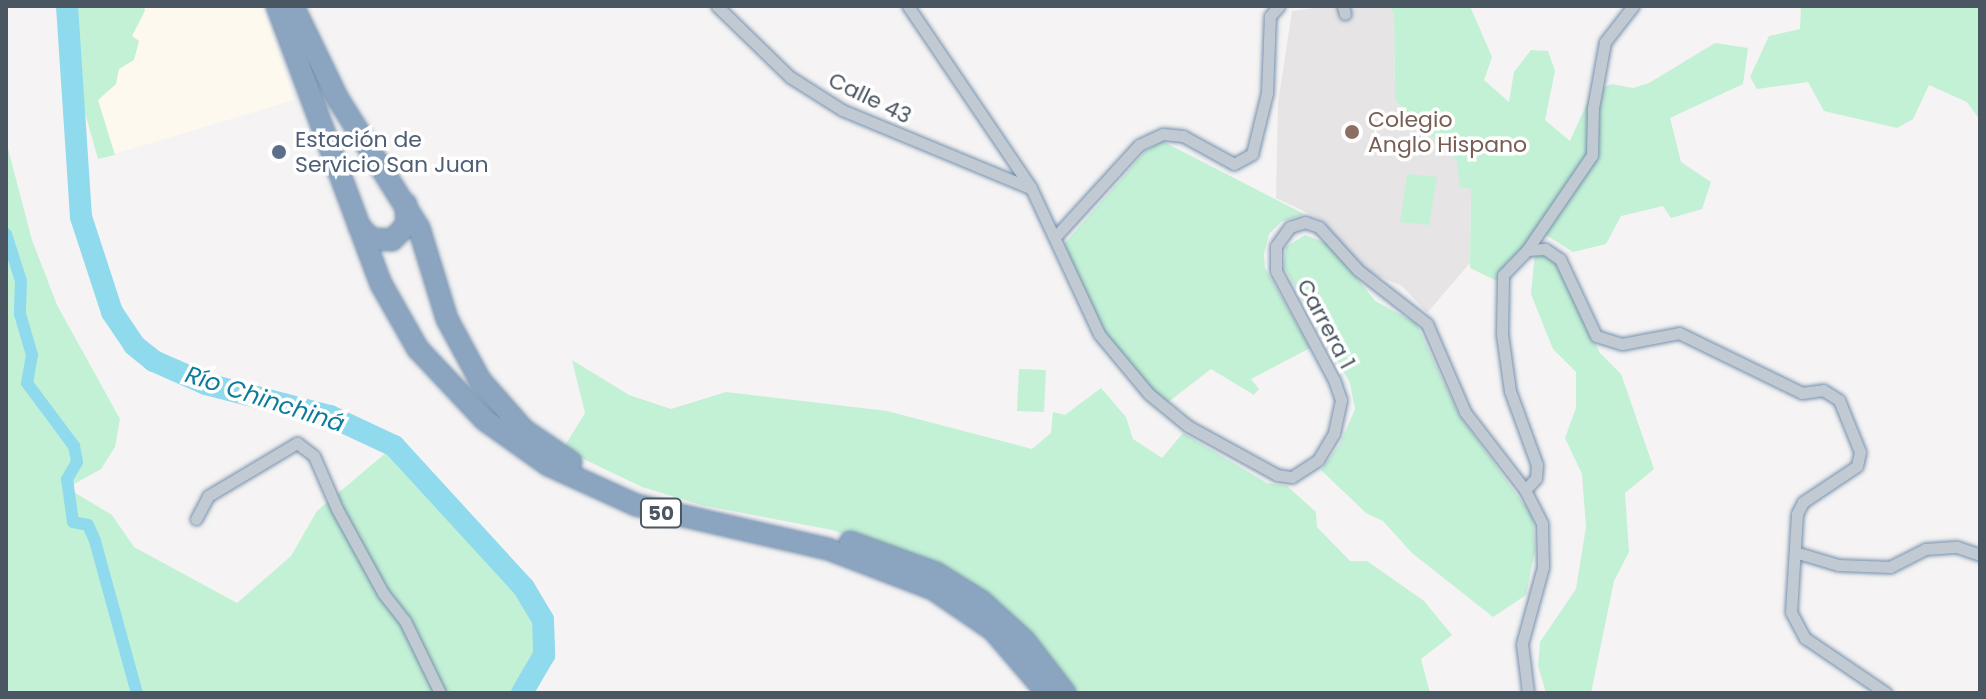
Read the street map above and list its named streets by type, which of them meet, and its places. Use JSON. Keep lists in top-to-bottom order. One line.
{"streets":{"highway":["50"],"street":["Calle 43","Carrera 1"]},"crossings":[["Calle 43","Carrera 1"]],"water":["Río Chinchiná"],"places":["Colegio Anglo Hispano","Estación de Servicio San Juan"]}
